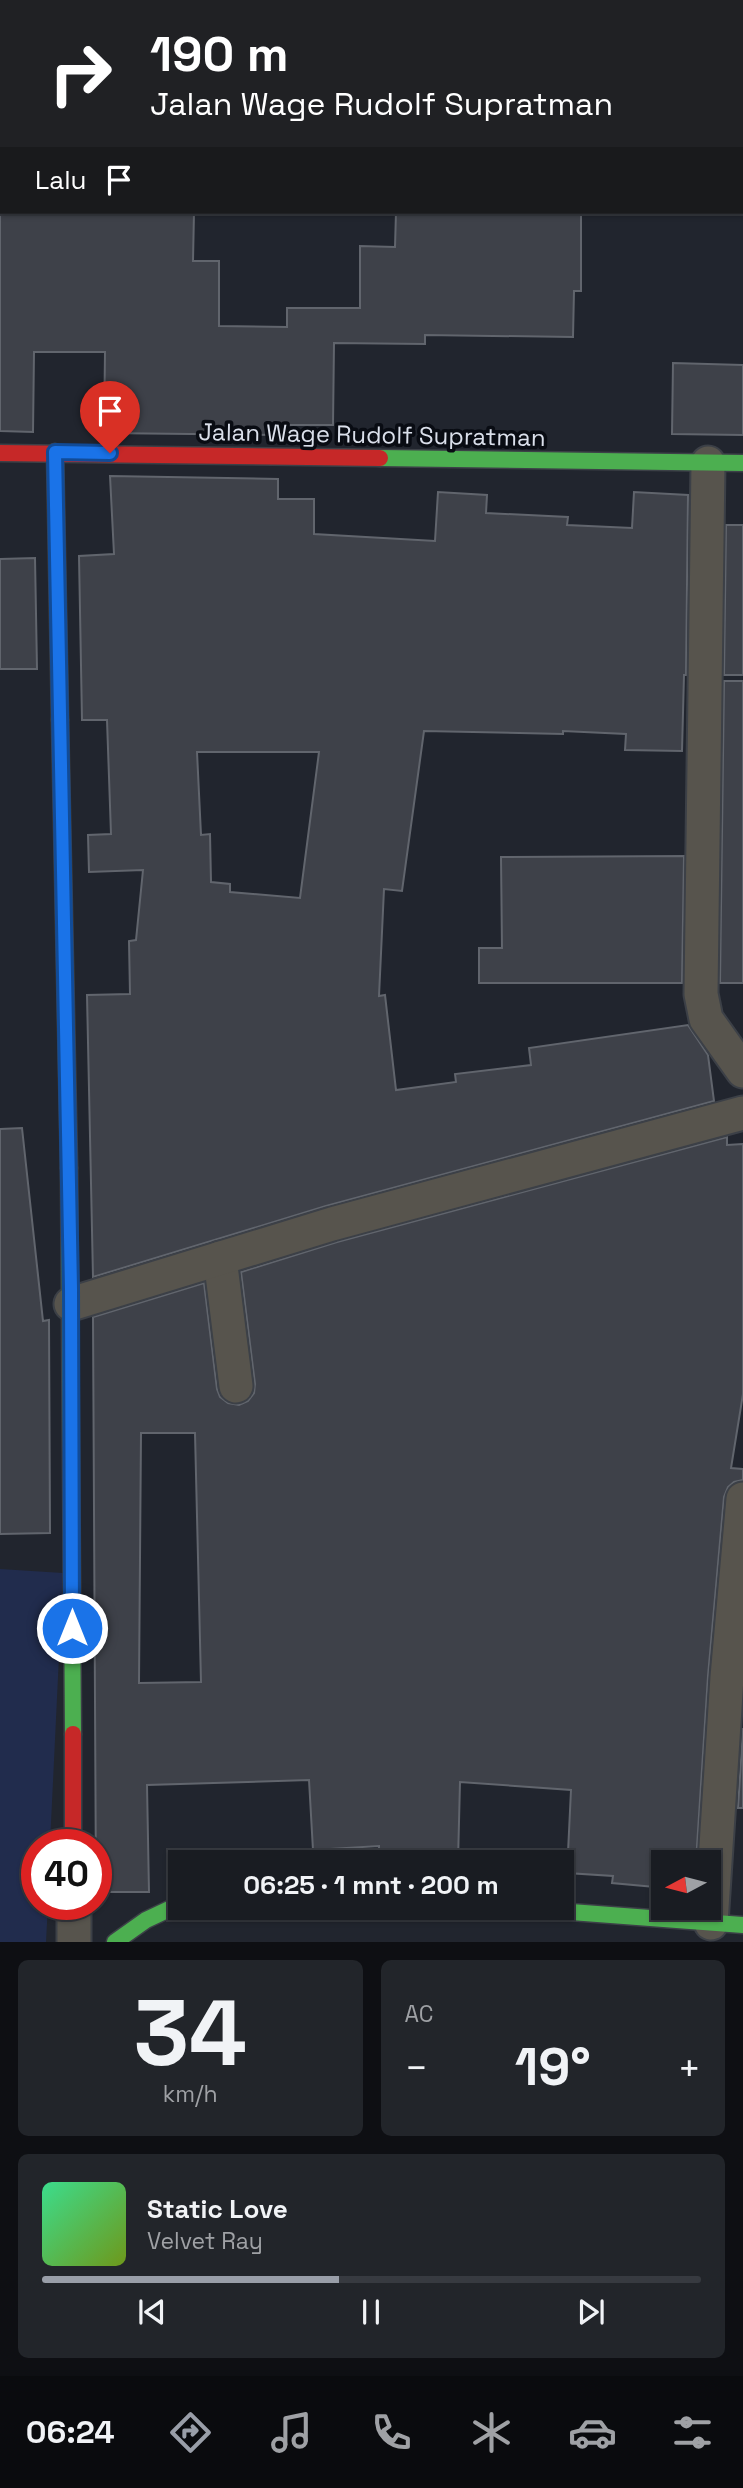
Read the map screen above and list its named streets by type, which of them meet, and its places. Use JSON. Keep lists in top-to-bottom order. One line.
{"streets":{"street":["Jalan Wage Rudolf Supratman"]},"north":"left","page":{"turn":["190 m","Jalan Wage Rudolf Supratman"],"then":"Lalu","limit":"40","trip":"06:25 · 1 mnt · 200 m","tile":[["34","km/h"],"AC"],"heat":["−","19°","+"],"song":["Static Love","Velvet Ray"],"tabs":"06:24"}}
